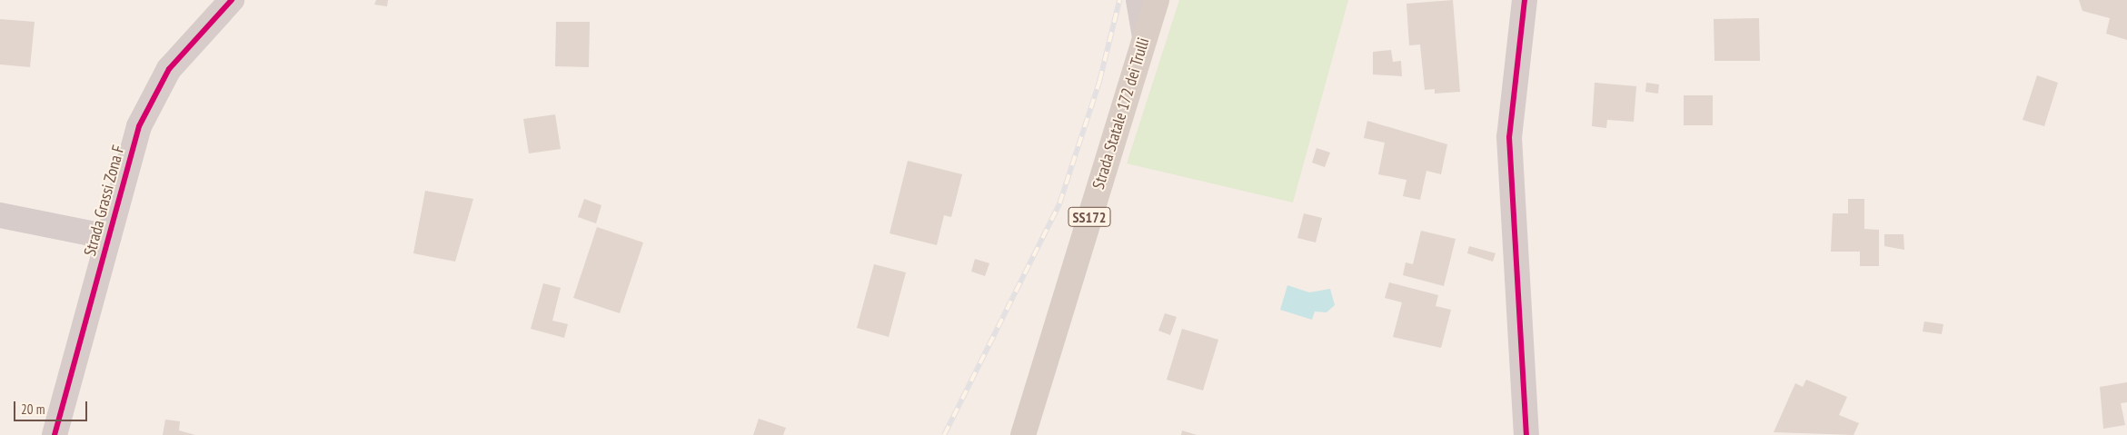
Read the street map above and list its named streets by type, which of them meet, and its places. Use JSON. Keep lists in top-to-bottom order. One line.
{"streets":{"main road":["Strada Statale 172 dei Trulli","SS172"],"street":["Strada Grassi Zona F"]},"scale_bar":"20 m"}
